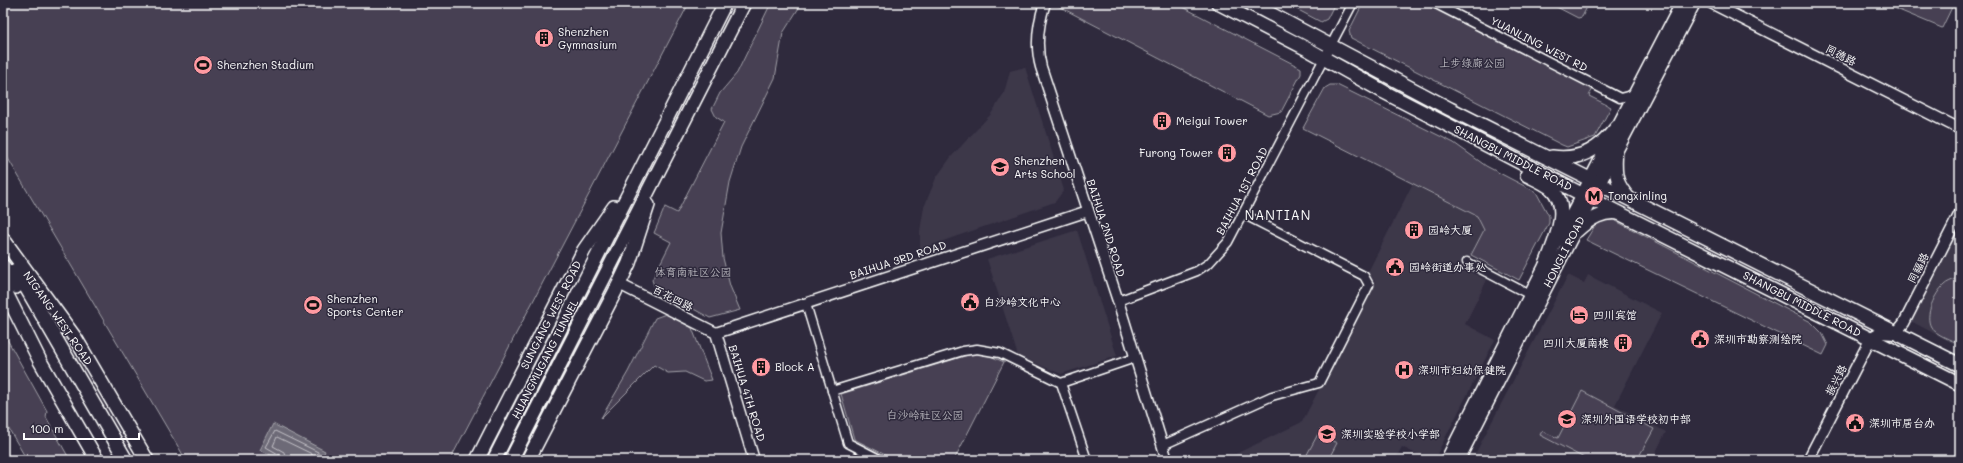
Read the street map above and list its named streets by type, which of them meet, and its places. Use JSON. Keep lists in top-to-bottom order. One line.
{"streets":{"main road":["SHANGBU MIDDLE ROAD","HONGLI ROAD","SUNGANG WEST ROAD","NIGANG WEST ROAD","HUANGMUGANG TUNNEL"],"street":["YUANLING WEST RD","同德路","BAIHUA 1ST ROAD","BAIHUA 2ND ROAD","BAIHUA 3RD ROAD","同福路","百花四路","振兴路","BAIHUA 4TH ROAD"]},"crossings":[["YUANLING WEST RD","HONGLI ROAD"],["SHANGBU MIDDLE ROAD","BAIHUA 1ST ROAD"],["SHANGBU MIDDLE ROAD","HONGLI ROAD"],["SHANGBU MIDDLE ROAD","同福路"],["SHANGBU MIDDLE ROAD","振兴路"],["BAIHUA 1ST ROAD","BAIHUA 2ND ROAD"],["BAIHUA 2ND ROAD","BAIHUA 3RD ROAD"],["BAIHUA 3RD ROAD","百花四路"],["BAIHUA 3RD ROAD","BAIHUA 4TH ROAD"],["百花四路","BAIHUA 4TH ROAD"],["SUNGANG WEST ROAD","HUANGMUGANG TUNNEL"]],"districts":["NANTIAN"],"parks":["上步绿廊公园","体育南社区公园","白沙岭社区公园"],"places":{"building":["Shenzhen Gymnasium","Meigui Tower","Furong Tower","园岭大厦","四川大厦南楼","Block A"],"sports":["Shenzhen Stadium","Shenzhen Sports Center"],"school or university":["Shenzhen Arts School","深圳外国语学校初中部","深圳实验学校小学部"],"metro station":["Tongxinling"],"public building":["园岭街道办事处","白沙岭文化中心","深圳市勘察测绘院","深圳市居台办"],"hotel":["四川宾馆"],"hospital":["深圳市妇幼保健院"]},"scale_bar":"100 m"}
